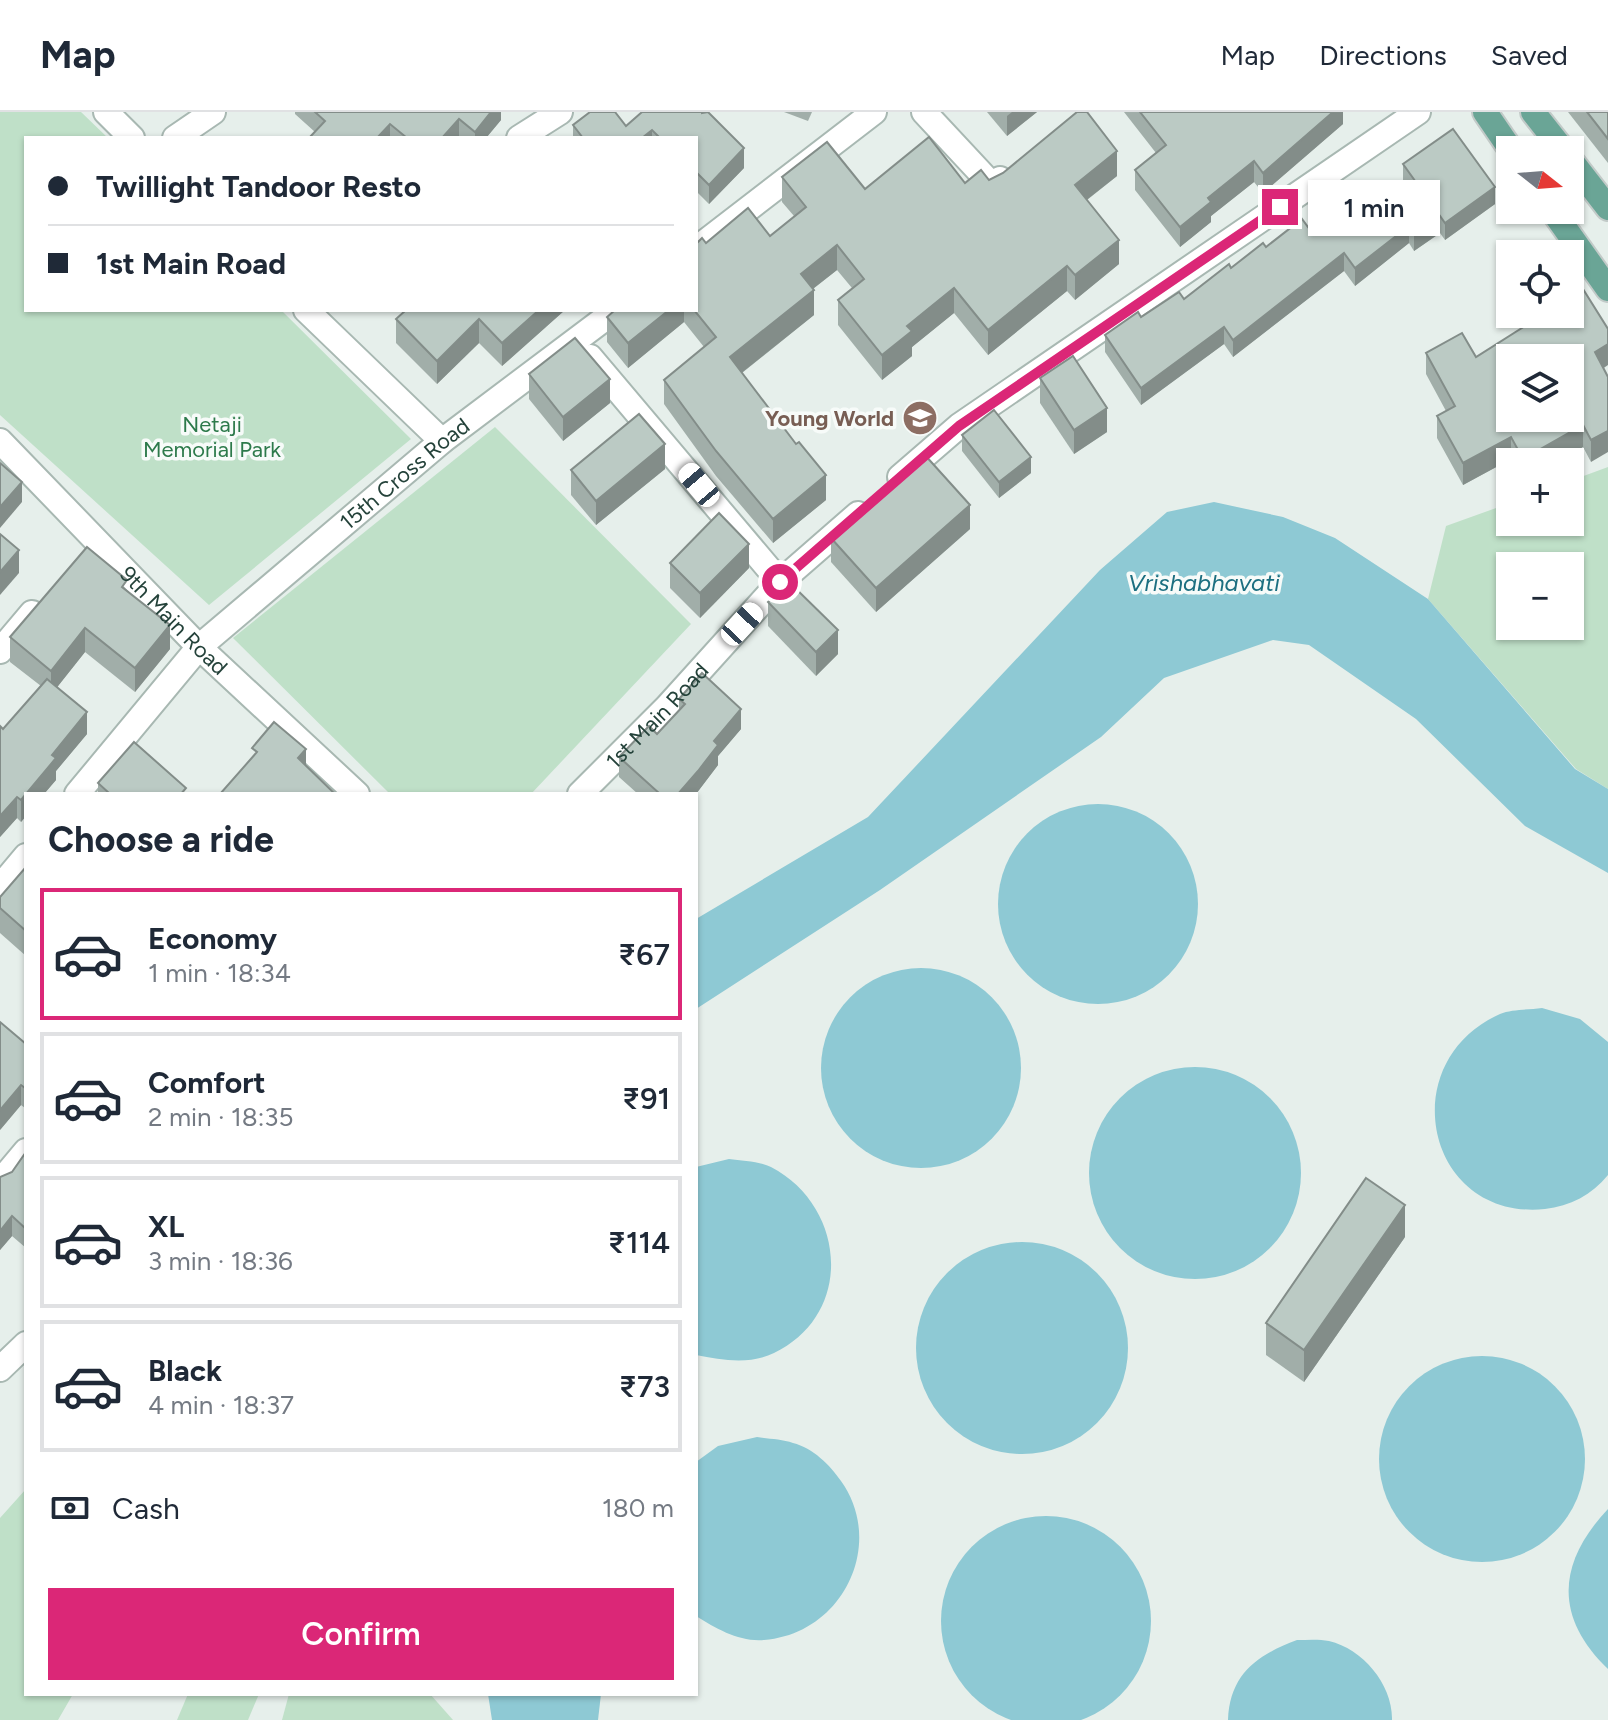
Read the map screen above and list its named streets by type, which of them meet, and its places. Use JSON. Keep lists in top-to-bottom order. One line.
{"streets":{"street":["15th Cross Road","9th Main Road","1st Main Road"]},"crossings":[["15th Cross Road","9th Main Road"]],"water":["Vrishabhavati"],"parks":["Netaji Memorial Park"],"places":{"school or university":["Young World"]},"north":"right","page":{"header":"Map","nav":["Map","Directions","Saved"],"map_buttons":["+","−"],"banner":["Twillight Tandoor Resto","1st Main Road"],"bubble":"1 min","heading":"Choose a ride","list":[{"name":"Economy","note":"1 min · 18:34","value":"₹67"},{"name":"Comfort","note":"2 min · 18:35","value":"₹91"},{"name":"XL","note":"3 min · 18:36","value":"₹114"},{"name":"Black","note":"4 min · 18:37","value":"₹73"}],"pay":["Cash","180 m"],"buttons":"Confirm"}}
